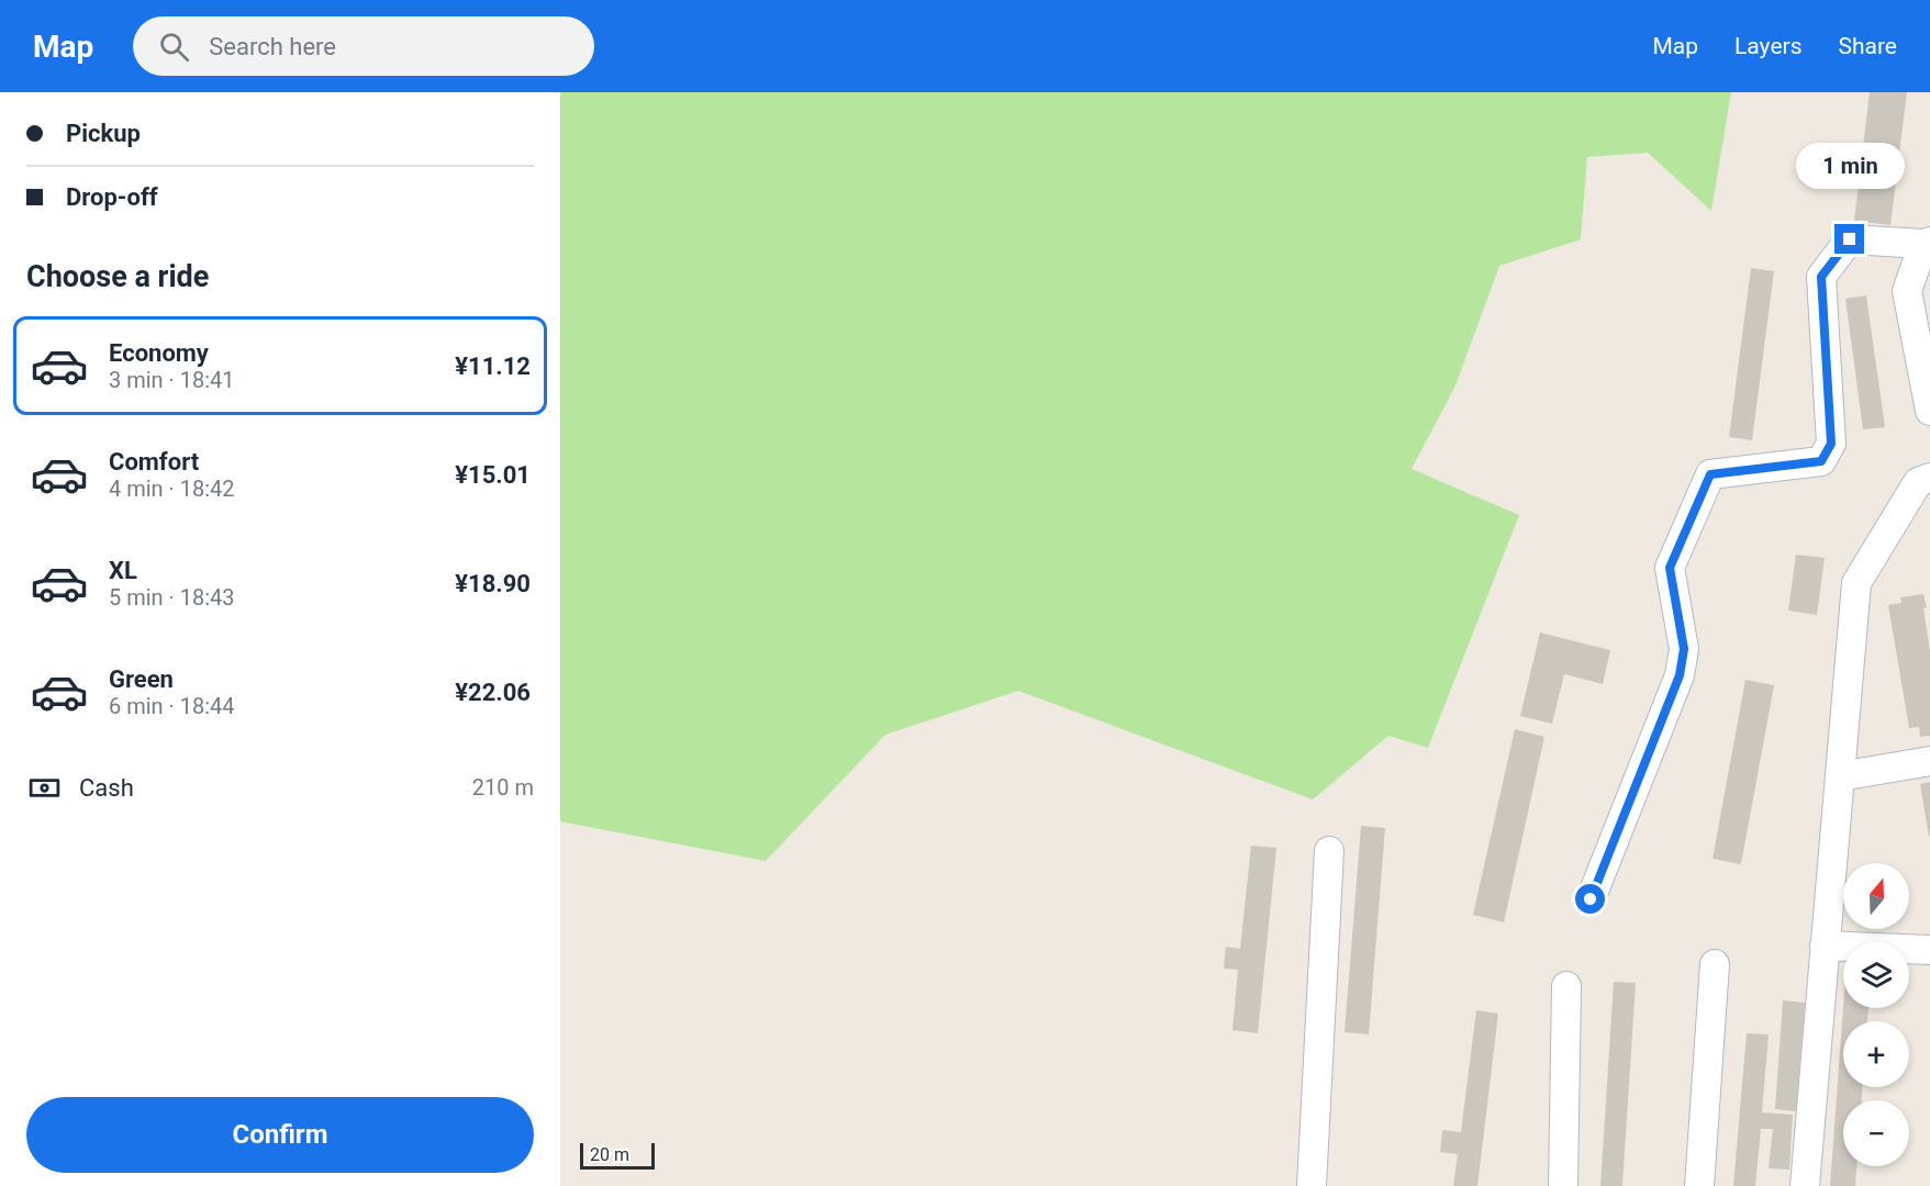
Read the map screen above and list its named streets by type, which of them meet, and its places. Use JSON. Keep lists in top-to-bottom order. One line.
{"scale_bar":"20 m","north":"top","page":{"header":"Map","search":"Search here","nav":["Map","Layers","Share"],"banner":["Pickup","Drop-off"],"bubble":"1 min","heading":"Choose a ride","list":[{"name":"Economy","note":"3 min · 18:41","value":"¥11.12"},{"name":"Comfort","note":"4 min · 18:42","value":"¥15.01"},{"name":"XL","note":"5 min · 18:43","value":"¥18.90"},{"name":"Green","note":"6 min · 18:44","value":"¥22.06"}],"pay":["Cash","210 m"],"map_buttons":["+","−"],"buttons":"Confirm","scale":"20 m"}}
